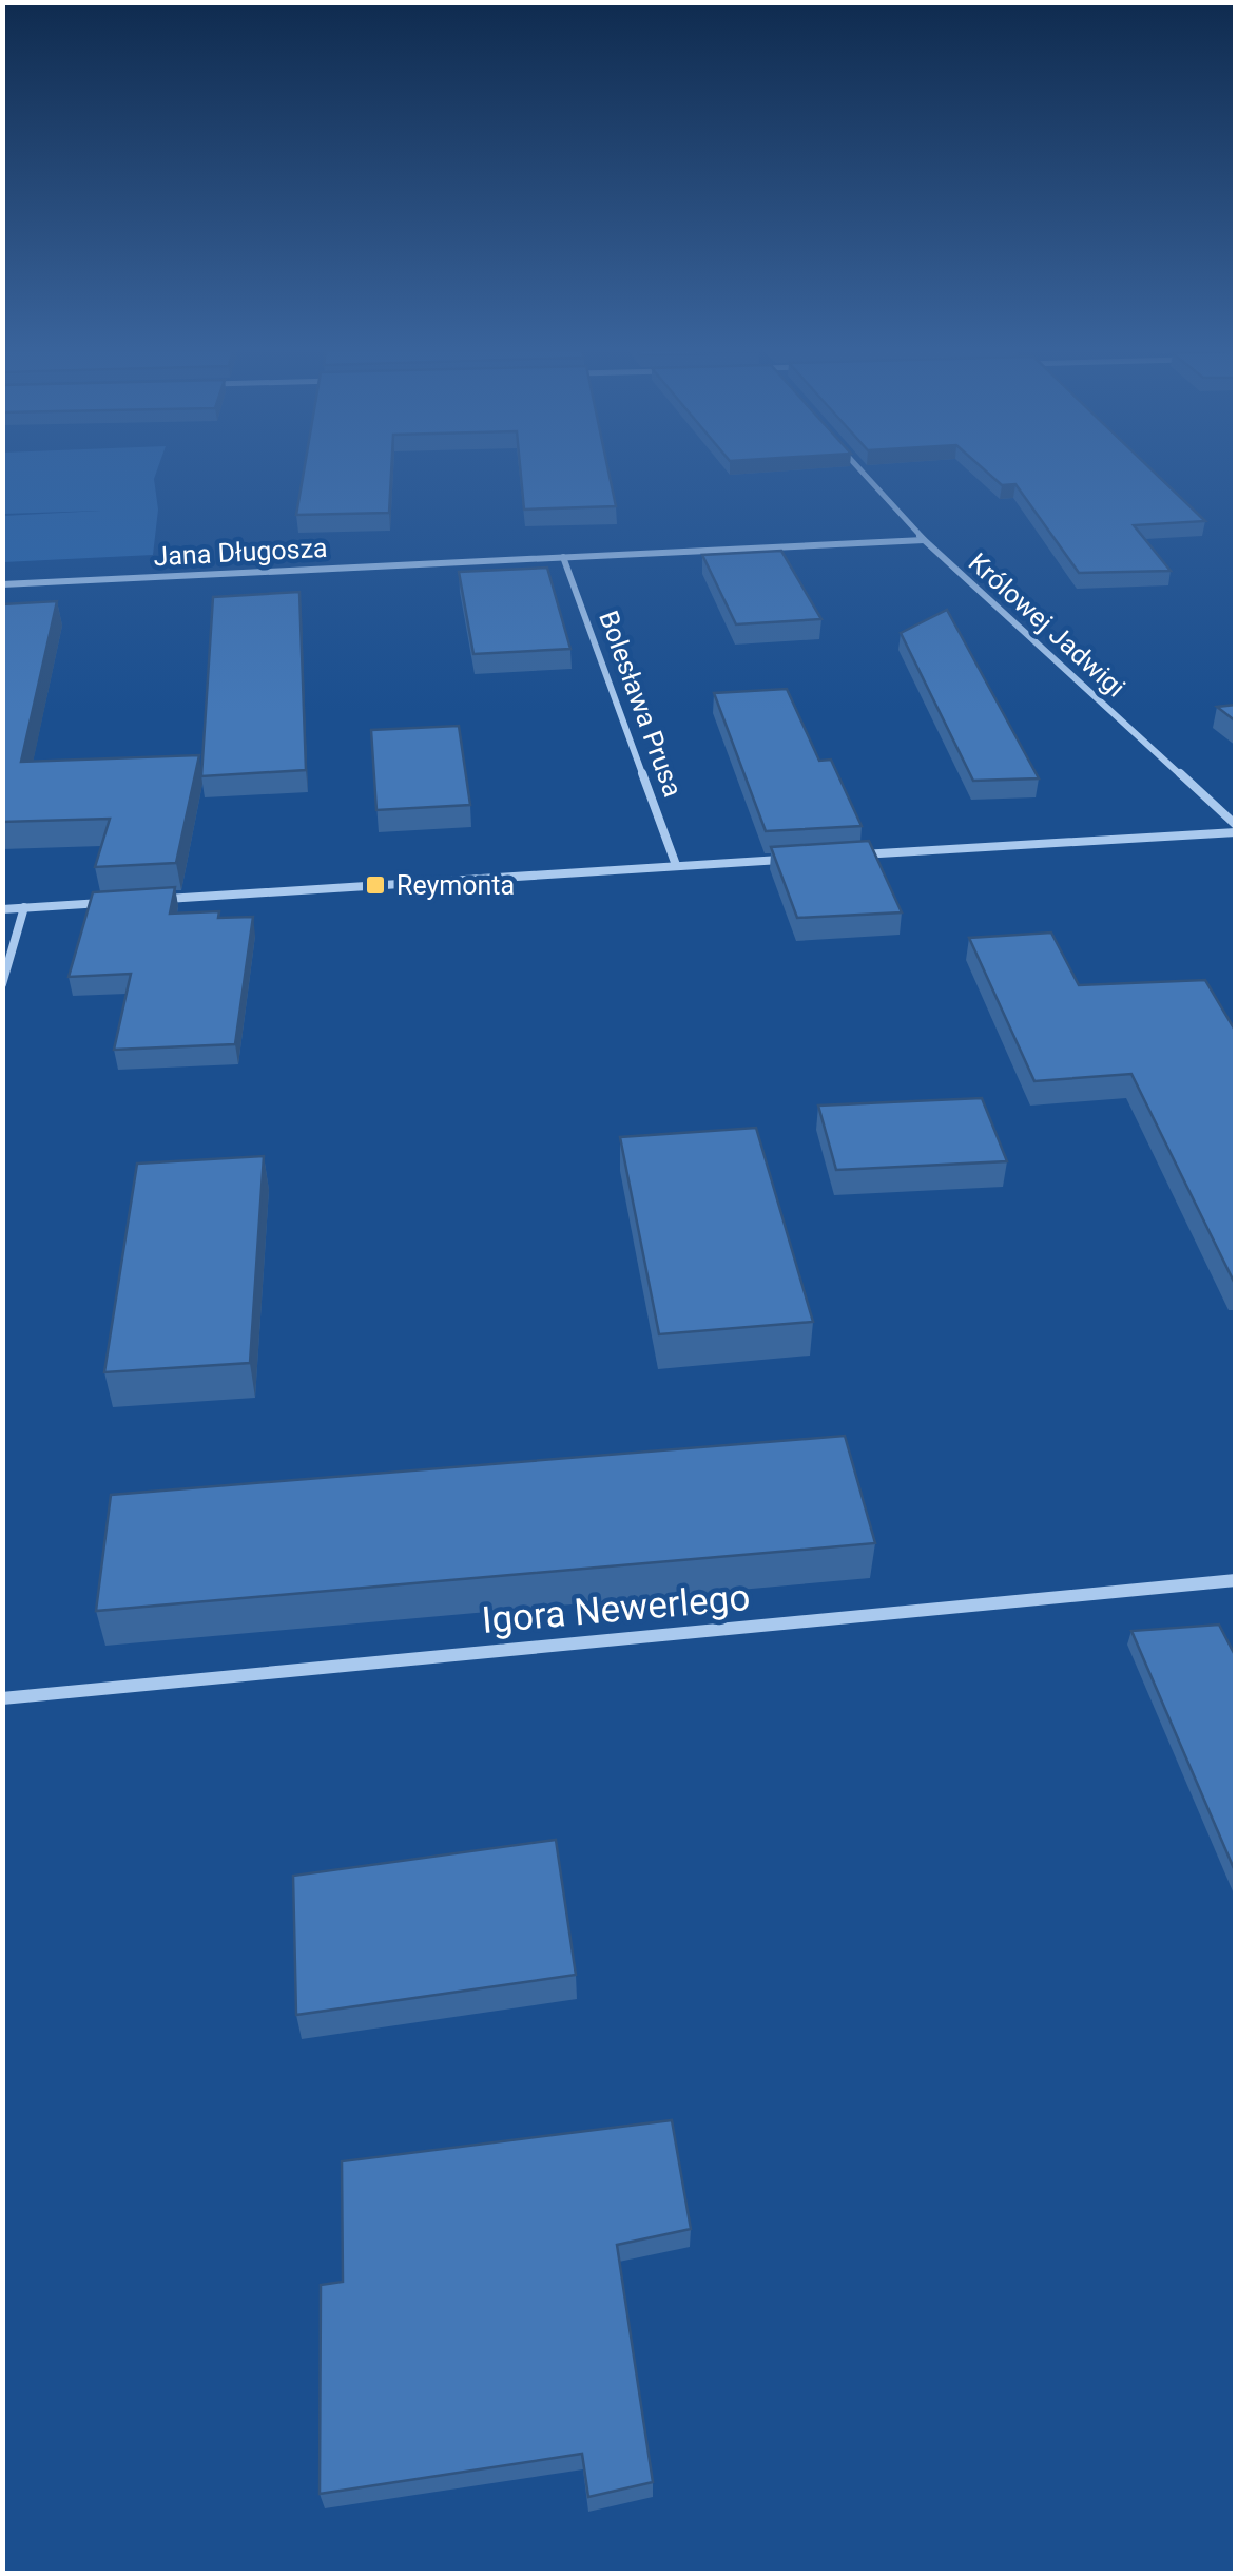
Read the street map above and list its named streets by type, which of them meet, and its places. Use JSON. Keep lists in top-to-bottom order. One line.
{"streets":{"street":["Jana Długosza","Królowej Jadwigi","Bolesława Prusa","Igora Newerlego"]},"crossings":[["Jana Długosza","Królowej Jadwigi"],["Jana Długosza","Bolesława Prusa"]],"places":{"transit":["Reymonta"]}}
